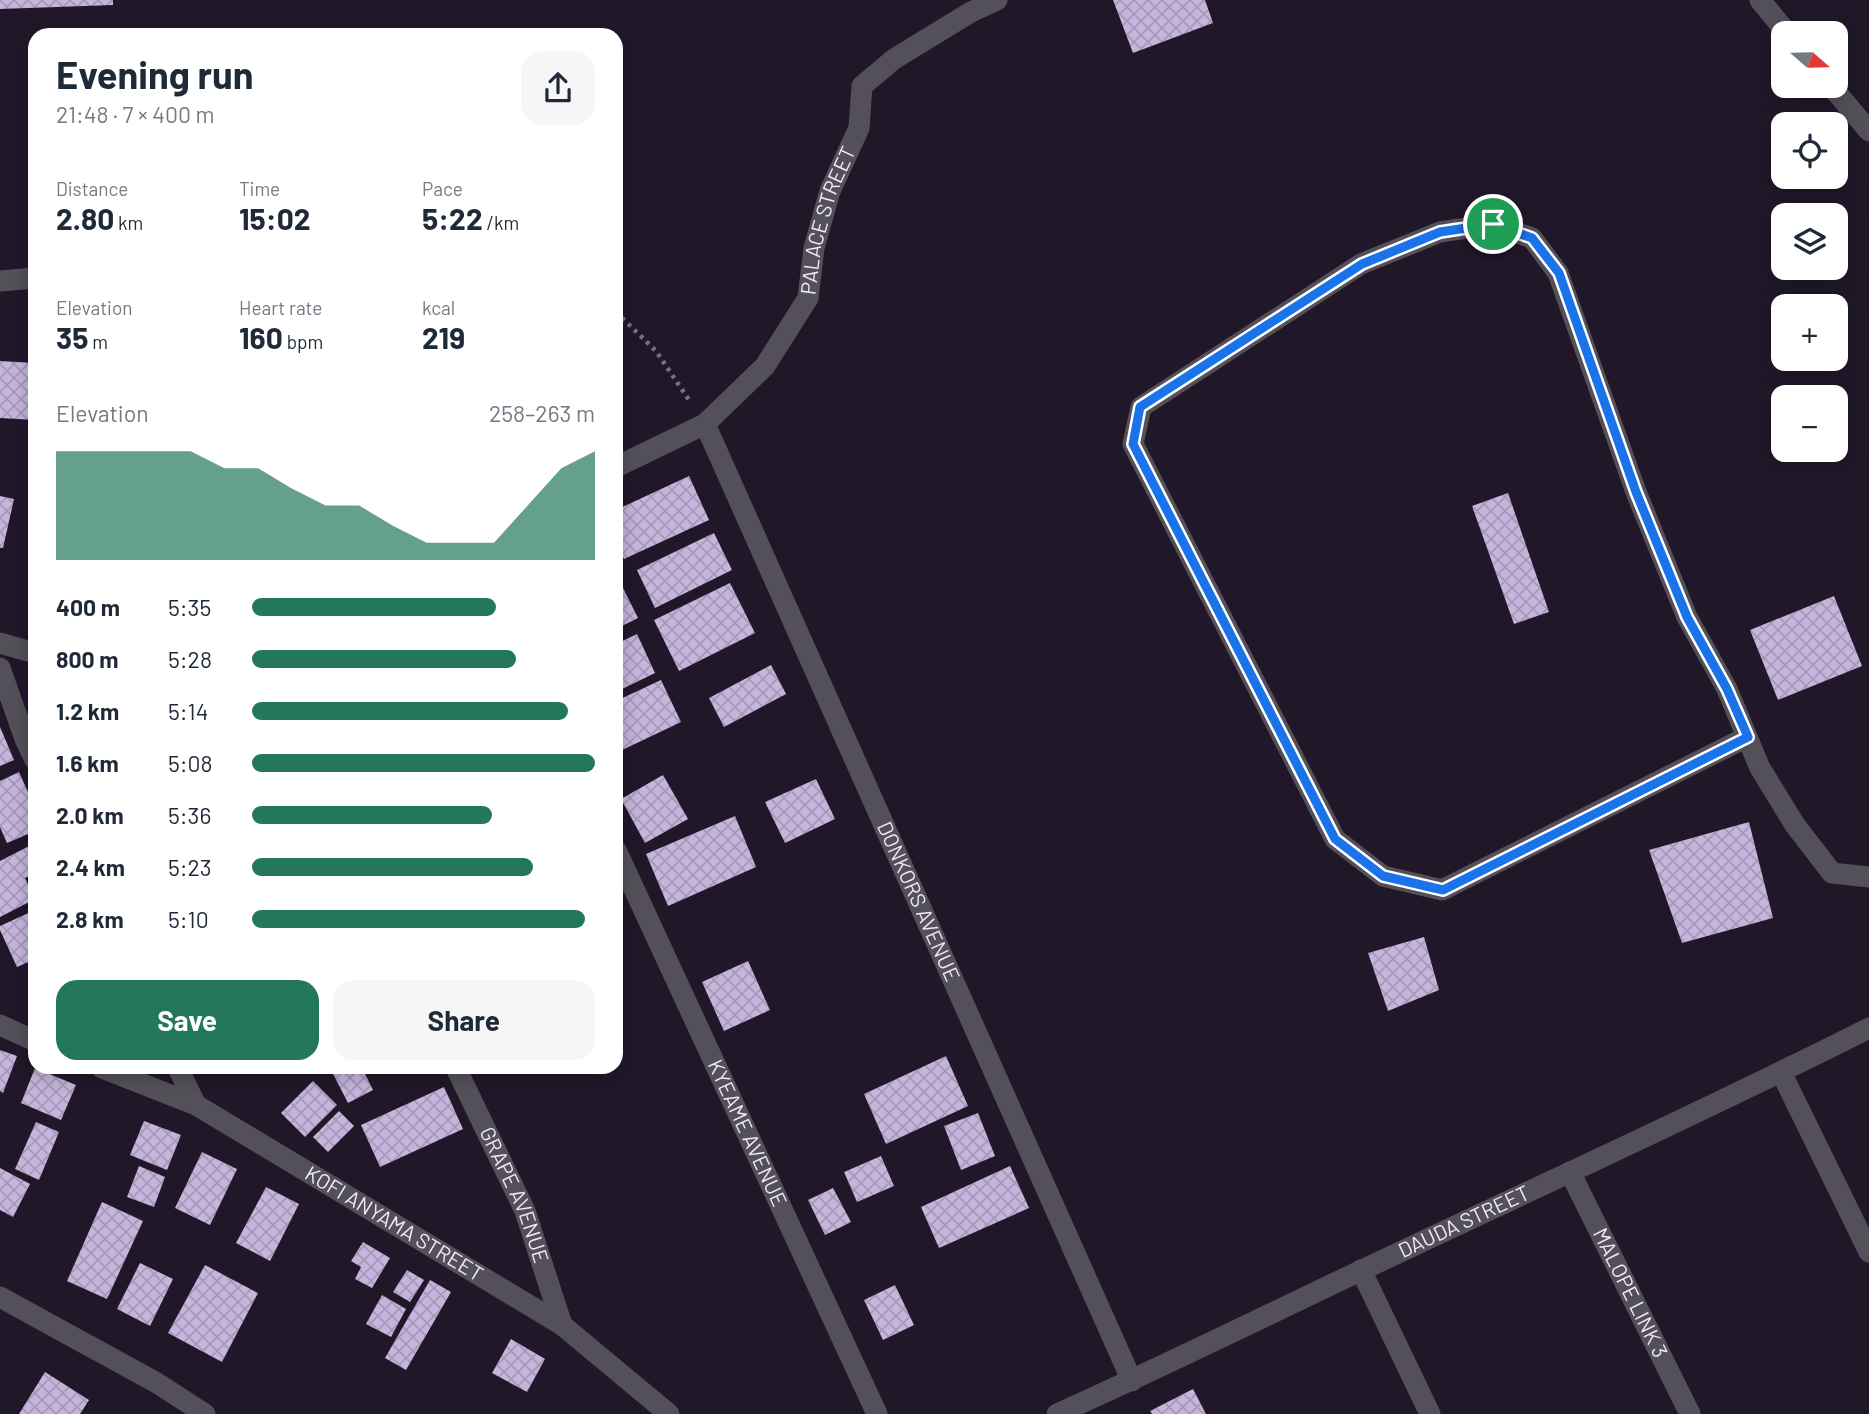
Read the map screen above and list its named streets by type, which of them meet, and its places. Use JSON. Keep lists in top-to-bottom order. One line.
{"streets":{"street":["PALACE STREET","DONKORS AVENUE","KYEAME AVENUE","GRAPE AVENUE","DAUDA STREET","KOFI ANYAMA STREET","MALOPE LINK 3"]},"crossings":[["PALACE STREET","DONKORS AVENUE"],["DONKORS AVENUE","DAUDA STREET"],["GRAPE AVENUE","KOFI ANYAMA STREET"],["DAUDA STREET","MALOPE LINK 3"]],"north":"right","page":{"map_buttons":["+","−"],"heading":["Evening run","21:48 · 7 × 400 m"],"stats":[["Distance","2.80 km"],["Time","15:02"],["Pace","5:22 /km"],["Elevation","35 m"],["Heart rate","160 bpm"],["kcal","219"]],"chart":["Elevation","258–263 m"],"list":[{"name":"400 m","note":"5:35"},{"name":"800 m","note":"5:28"},{"name":"1.2 km","note":"5:14"},{"name":"1.6 km","note":"5:08"},{"name":"2.0 km","note":"5:36"},{"name":"2.4 km","note":"5:23"},{"name":"2.8 km","note":"5:10"}],"buttons":["Save","Share"]}}
